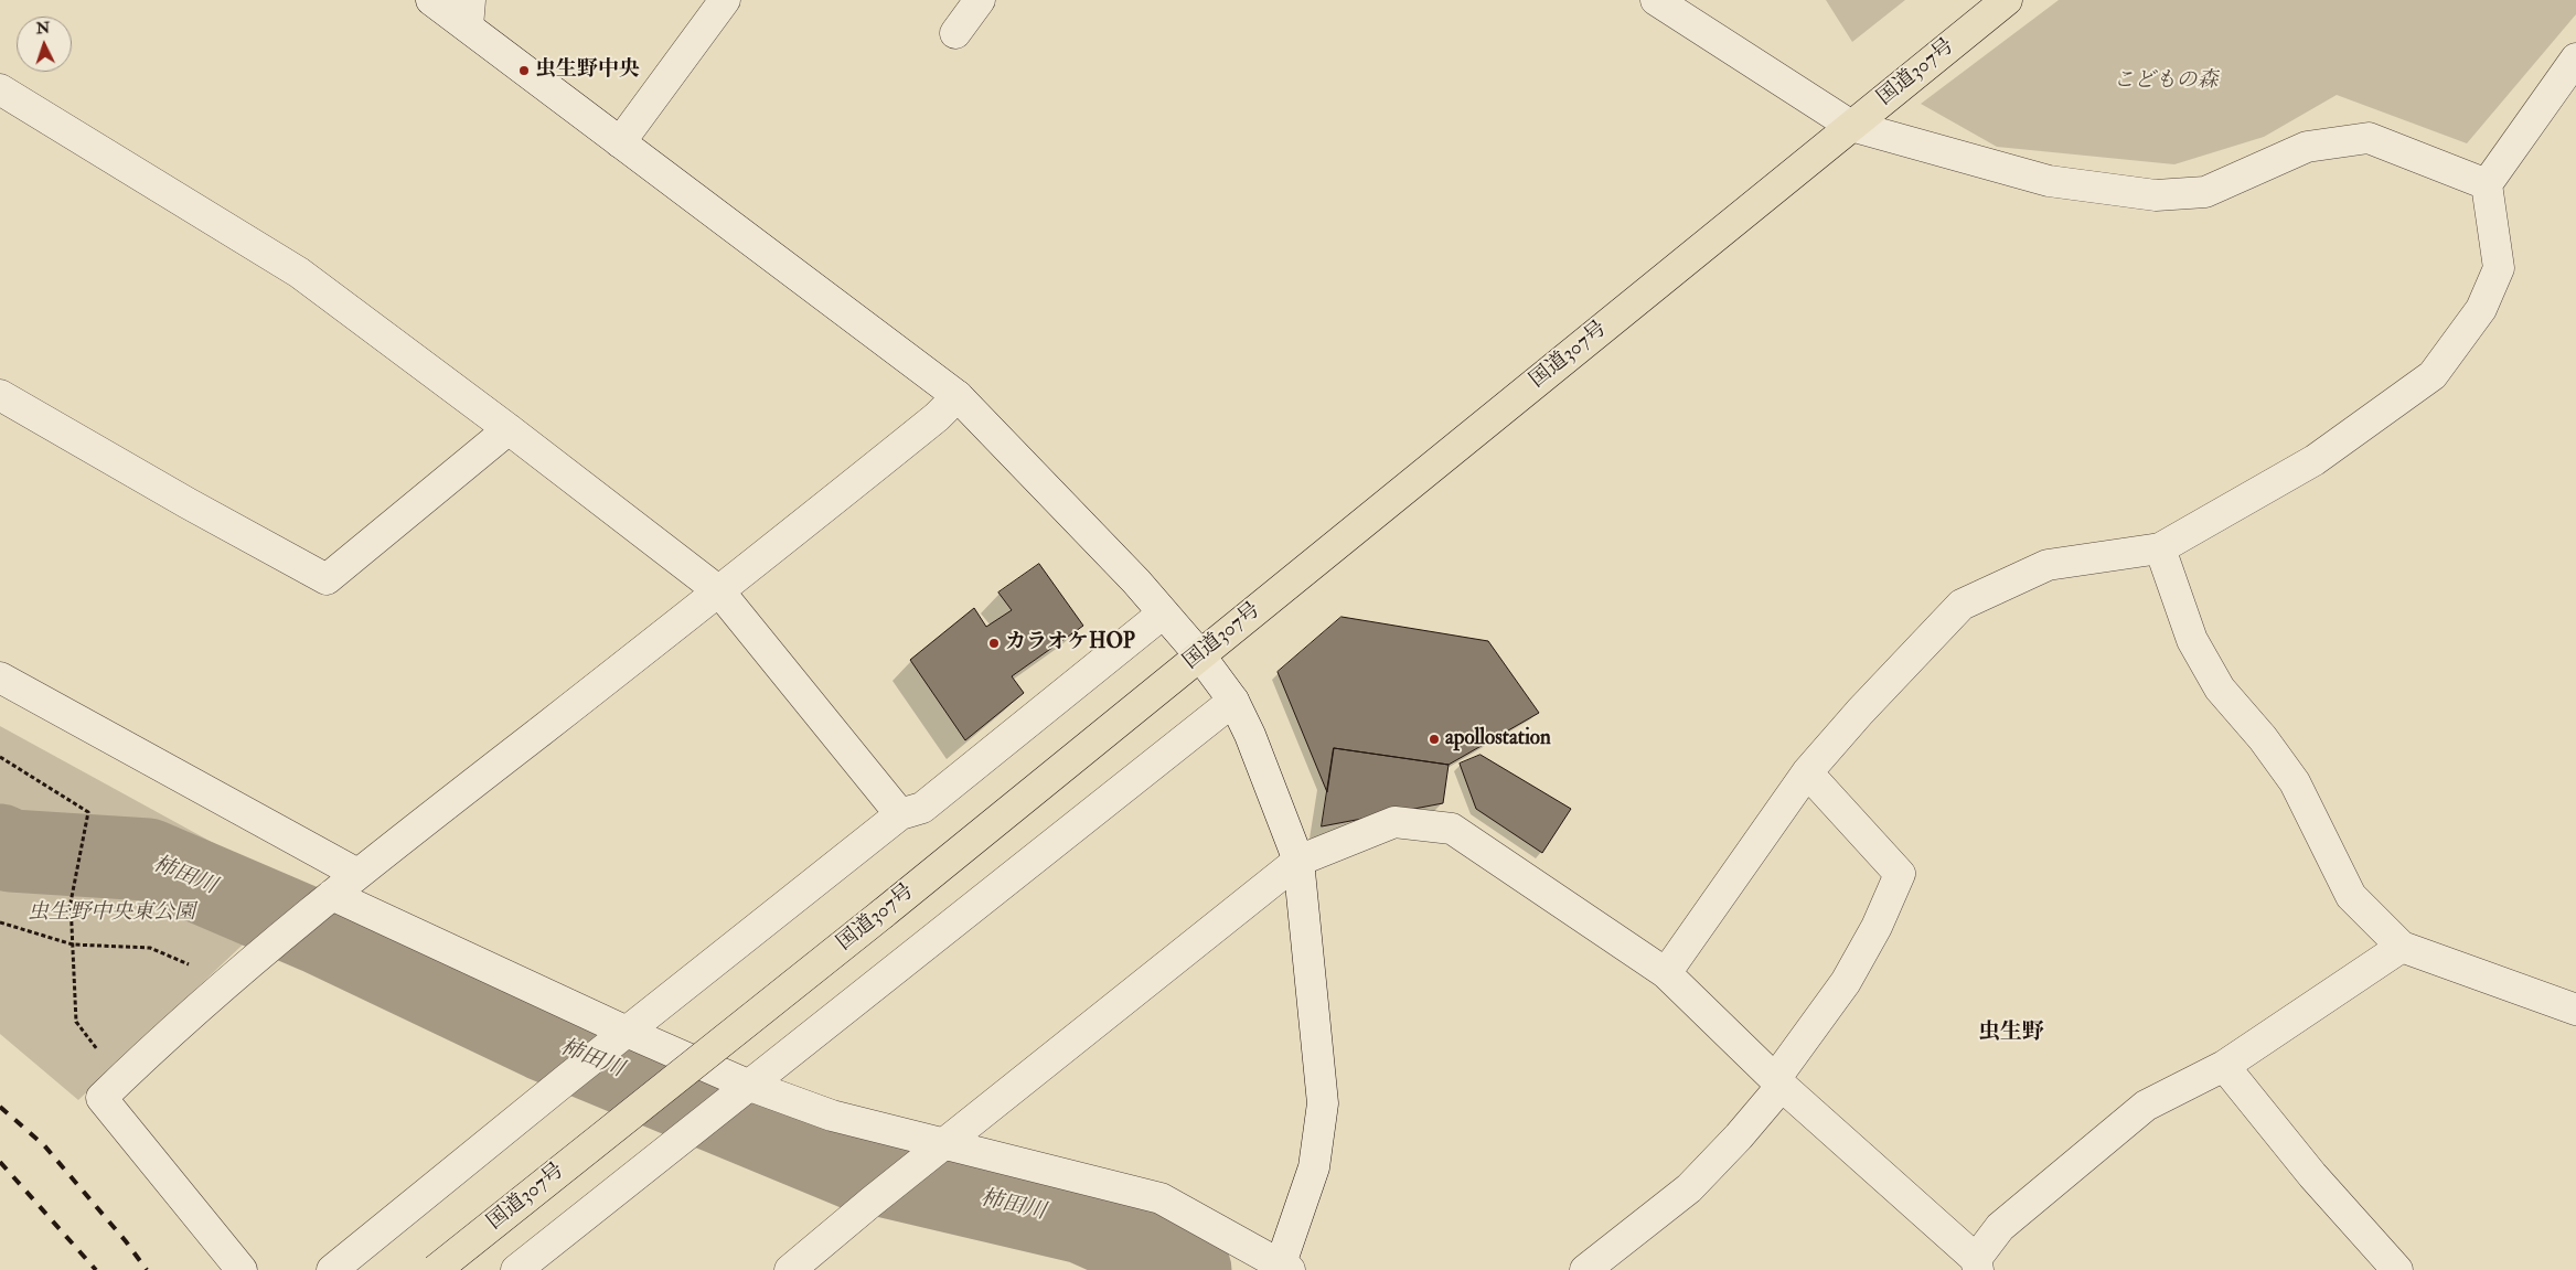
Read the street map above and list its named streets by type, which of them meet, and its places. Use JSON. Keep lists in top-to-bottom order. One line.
{"streets":{"highway":["国道307号"]},"districts":["虫生野"],"water":["柿田川"],"parks":["こどもの森","虫生野中央東公園"],"places":["虫生野中央","カラオケHOP","apollostation"],"north":"top"}
